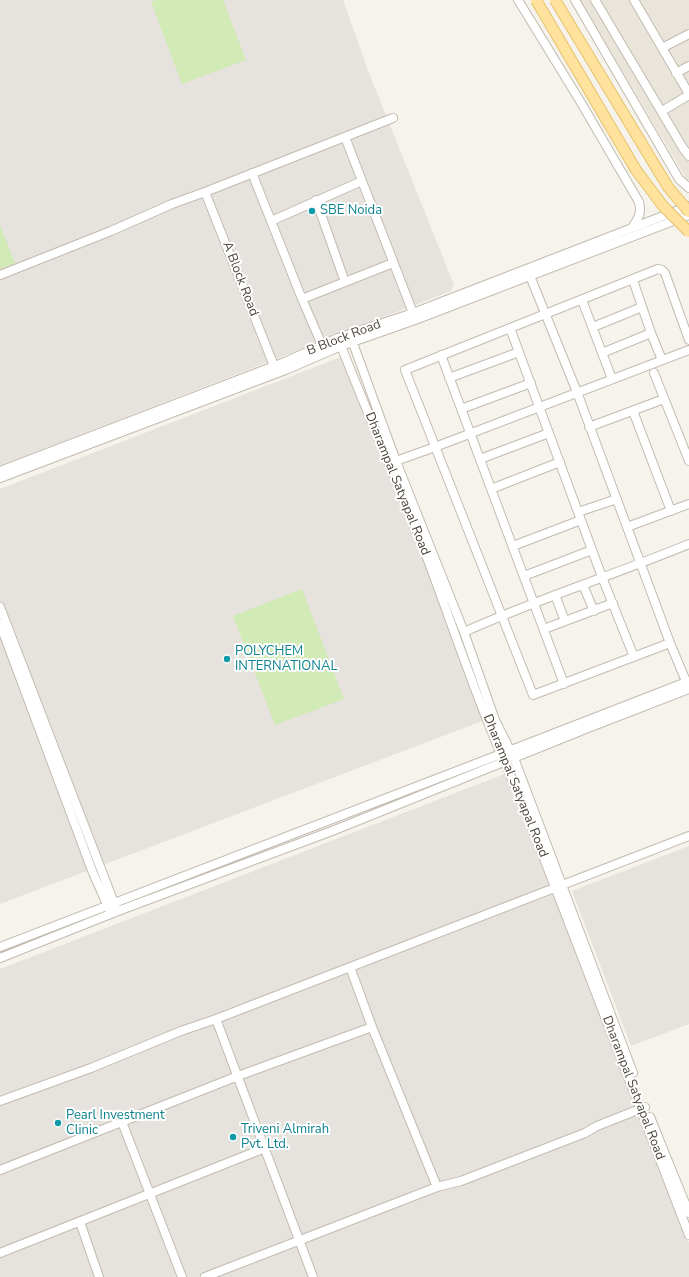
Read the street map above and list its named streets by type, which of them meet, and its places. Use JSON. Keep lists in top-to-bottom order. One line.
{"streets":{"street":["A Block Road","B Block Road","Dharampal Satyapal Road"]},"crossings":[["A Block Road","B Block Road"],["B Block Road","Dharampal Satyapal Road"]],"places":["SBE Noida","POLYCHEM INTERNATIONAL","Pearl Investment Clinic","Triveni Almirah Pvt. Ltd."]}
